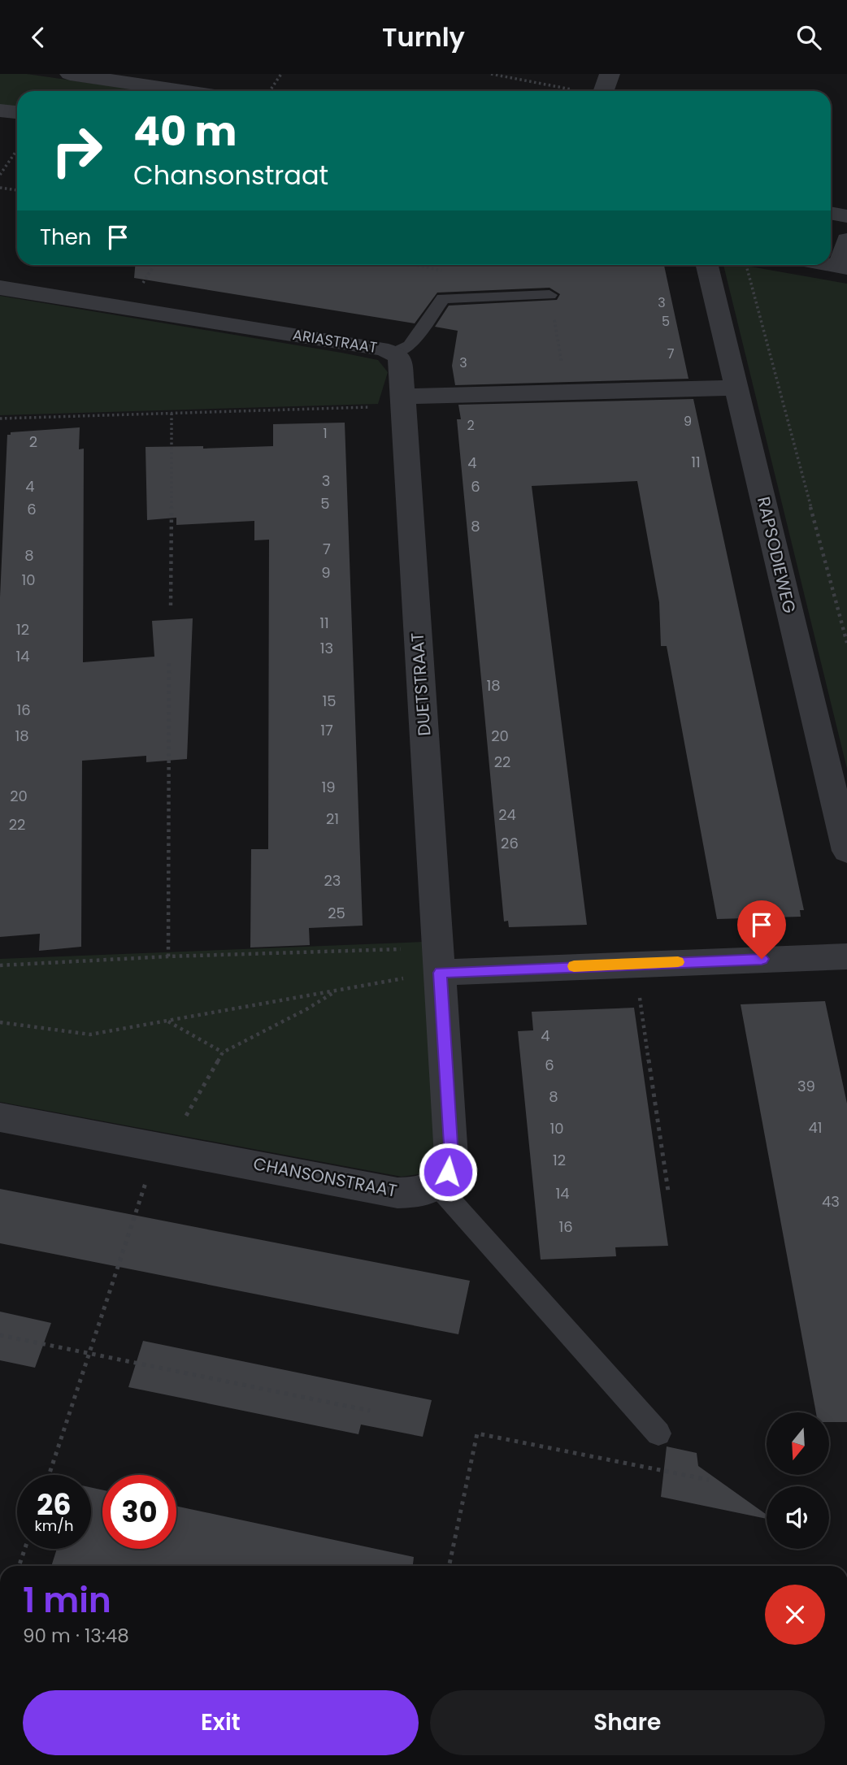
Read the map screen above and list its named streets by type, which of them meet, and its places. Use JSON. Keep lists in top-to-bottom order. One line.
{"streets":{"street":["ARIASTRAAT","RAPSODIEWEG","DUETSTRAAT","CHANSONSTRAAT"]},"crossings":[["ARIASTRAAT","DUETSTRAAT"]],"house_numbers":["3","5","7","3","9","2","1","2","11","4","3","4","6","5","6","8","7","8","9","10","11","12","13","14","18","15","16","17","18","20","22","19","20","24","21","22","26","23","25","4","6","39","8","41","10","12","14","43","16"],"north":"bottom","page":{"header":"Turnly","turn":["40 m","Chansonstraat"],"then":"Then","speed":"26 km/h","limit":"30","heading":["1 min","90 m · 13:48"],"buttons":["Exit","Share"]}}
